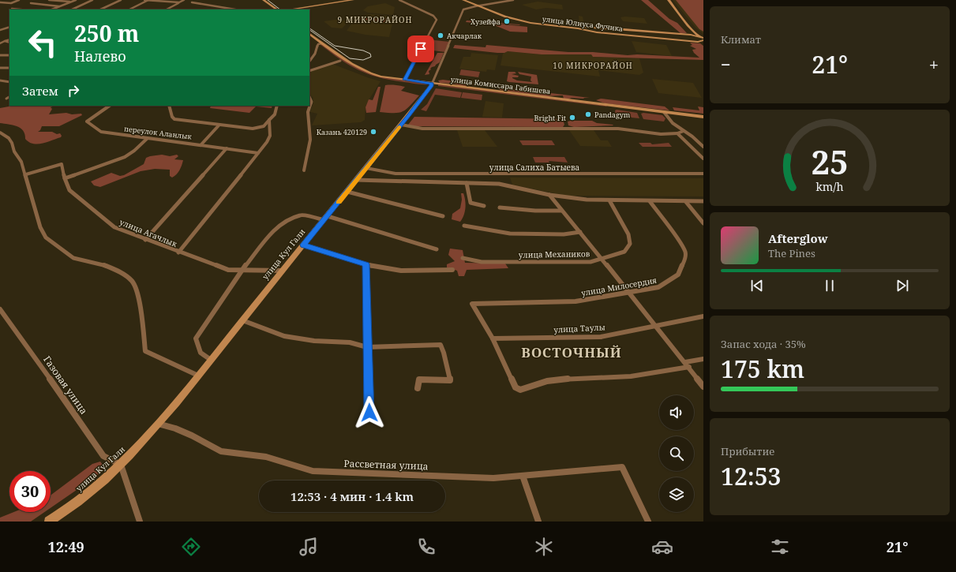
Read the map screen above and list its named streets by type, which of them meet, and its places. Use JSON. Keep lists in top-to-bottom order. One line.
{"streets":{"street":["улица Юлиуса Фучика","улица Комиссара Габишева","переулок Аланлык","улица Салиха Батыева","улица Агачлык","улица Кул Гали","улица Механиков","улица Милосердия","улица Таулы","Газовая улица","Рассветная улица"]},"crossings":[["улица Юлиуса Фучика","улица Кул Гали"],["улица Комиссара Габишева","улица Кул Гали"],["улица Салиха Батыева","улица Кул Гали"],["улица Агачлык","улица Кул Гали"],["улица Кул Гали","Газовая улица"],["улица Кул Гали","Рассветная улица"],["улица Милосердия","улица Таулы"]],"districts":["9 МИКРОРАЙОН","10 МИКРОРАЙОН","ВОСТОЧНЫЙ"],"places":["Хузейфа","Акчарлак","Pandagym","Bright Fit","Казань 420129"],"page":{"tile":["Климат",["Запас хода · 35%","175 km"],["Прибытие","12:53"]],"turn":["250 m","Налево"],"heat":["−","21°","+"],"then":"Затем","song":["Afterglow","The Pines"],"limit":"30","trip":"12:53 · 4 мин · 1.4 km","tabs":["12:49","21°"],"gauge":["25","km/h"]}}
